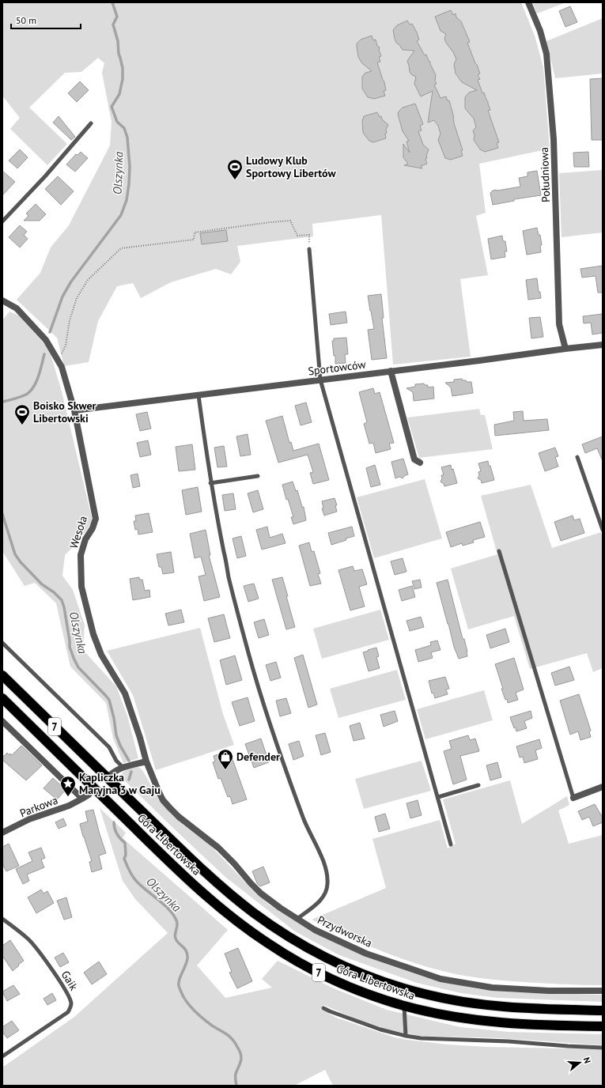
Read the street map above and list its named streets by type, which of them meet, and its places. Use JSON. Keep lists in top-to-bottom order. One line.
{"streets":{"highway":["7","Góra Libertowska"],"street":["Południowa","Sportowców","Wesoła","Parkowa","Przydworska"],"lane":["Gaik"]},"crossings":[["Południowa","Sportowców"],["Sportowców","Wesoła"],["Wesoła","Przydworska"],["7","Parkowa"],["7","Góra Libertowska"],["Parkowa","Góra Libertowska"]],"water":["Olszynka"],"places":{"sports":["Ludowy Klub Sportowy Libertów","Boisko Skwer Libertowski"],"shop":["Defender"],"place":["Kapliczka Maryjna 3 w Gaju"]},"scale_bar":"50 m","north":"right"}
